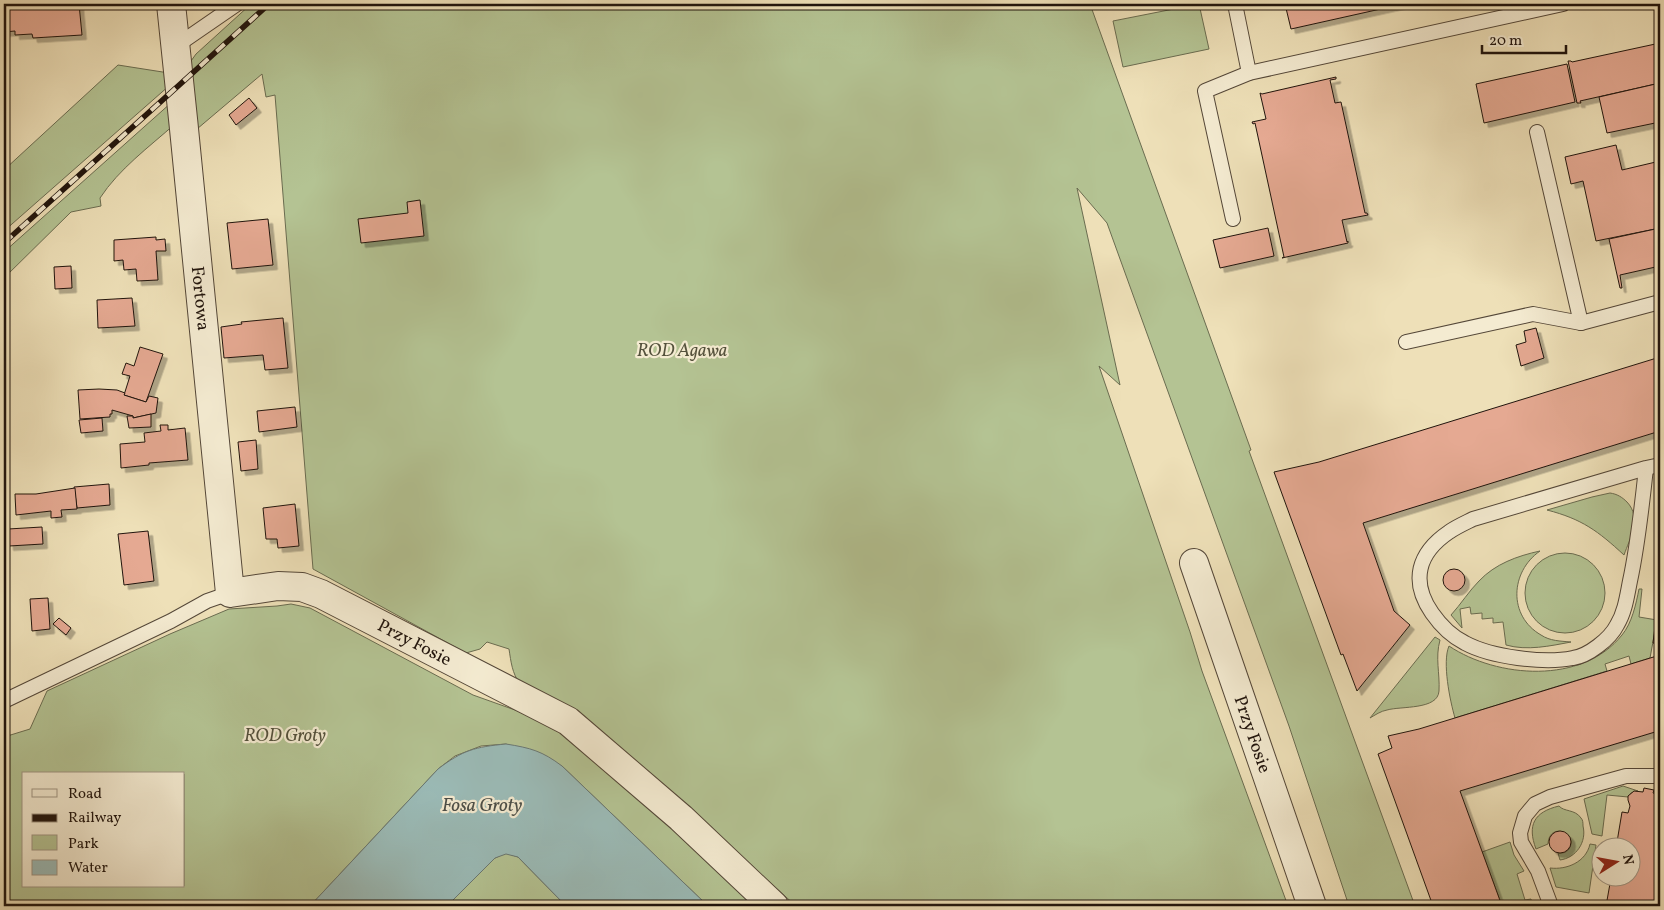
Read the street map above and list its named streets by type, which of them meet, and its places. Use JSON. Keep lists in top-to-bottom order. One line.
{"streets":{"street":["Fortowa","Przy Fosie"]},"crossings":[["Fortowa","Przy Fosie"]],"water":["Fosa Groty"],"parks":["ROD Agawa","ROD Groty"],"legend":["Road","Railway","Park","Water"],"scale_bar":"20 m","north":"right"}
